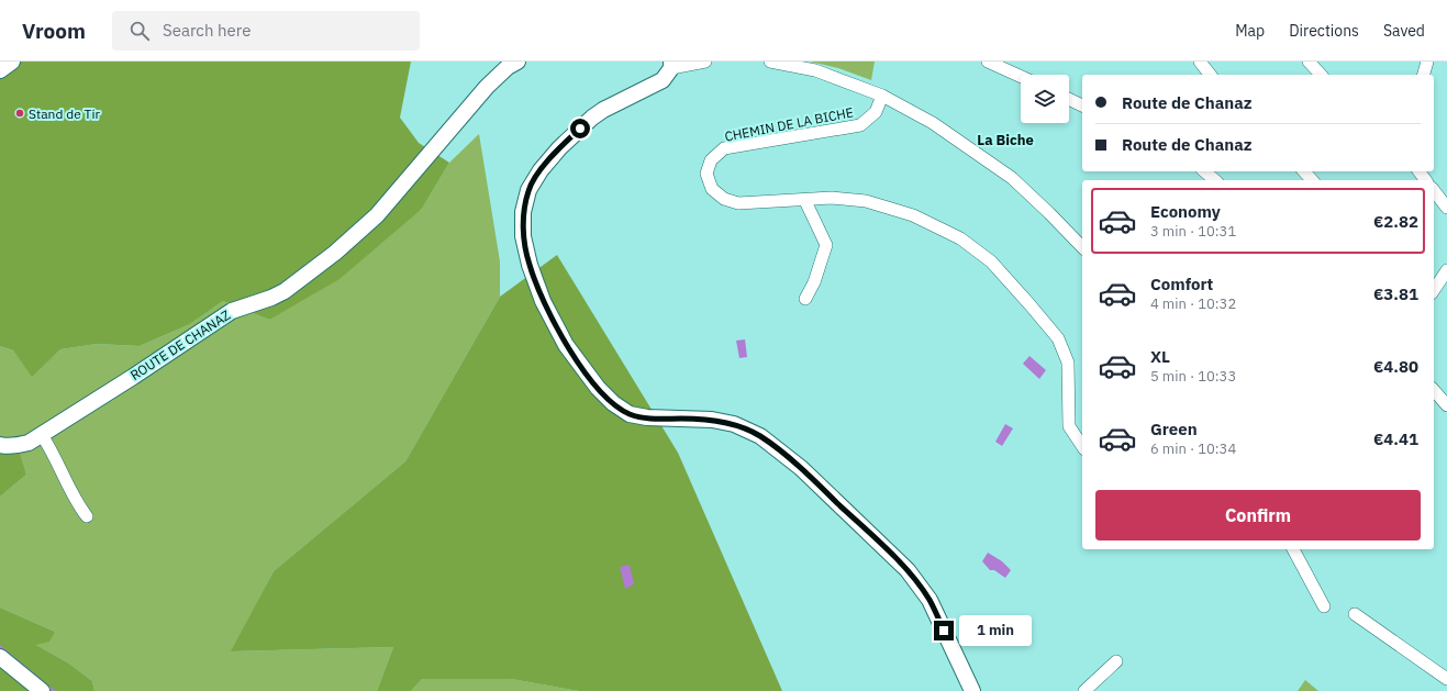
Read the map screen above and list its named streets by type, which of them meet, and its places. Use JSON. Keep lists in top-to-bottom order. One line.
{"streets":{"street":["CHEMIN DE LA BICHE","ROUTE DE CHANAZ"]},"districts":["La Biche"],"places":["Stand de Tir"],"page":{"header":"Vroom","search":"Search here","nav":["Map","Directions","Saved"],"banner":["Route de Chanaz","Route de Chanaz"],"list":[{"name":"Economy","note":"3 min · 10:31","value":"€2.82"},{"name":"Comfort","note":"4 min · 10:32","value":"€3.81"},{"name":"XL","note":"5 min · 10:33","value":"€4.80"},{"name":"Green","note":"6 min · 10:34","value":"€4.41"}],"buttons":"Confirm","bubble":"1 min"}}
